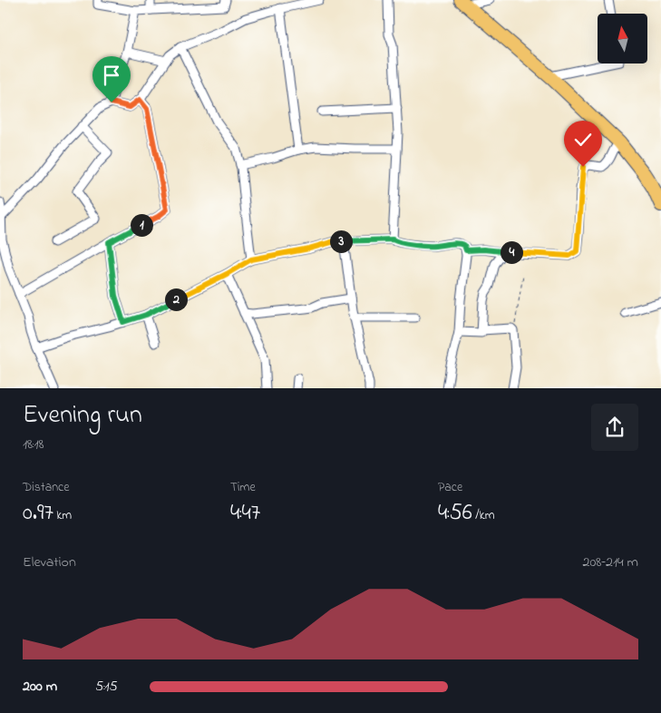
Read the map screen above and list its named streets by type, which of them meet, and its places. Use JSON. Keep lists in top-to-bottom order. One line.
{"north":"top","page":{"pins":["1","3","4","2"],"heading":["Evening run","18:18"],"stats":[["Distance","0.97 km"],["Time","4:47"],["Pace","4:56 /km"]],"chart":["Elevation","208–214 m"],"list":[{"name":"200 m","note":"5:15"}]}}
